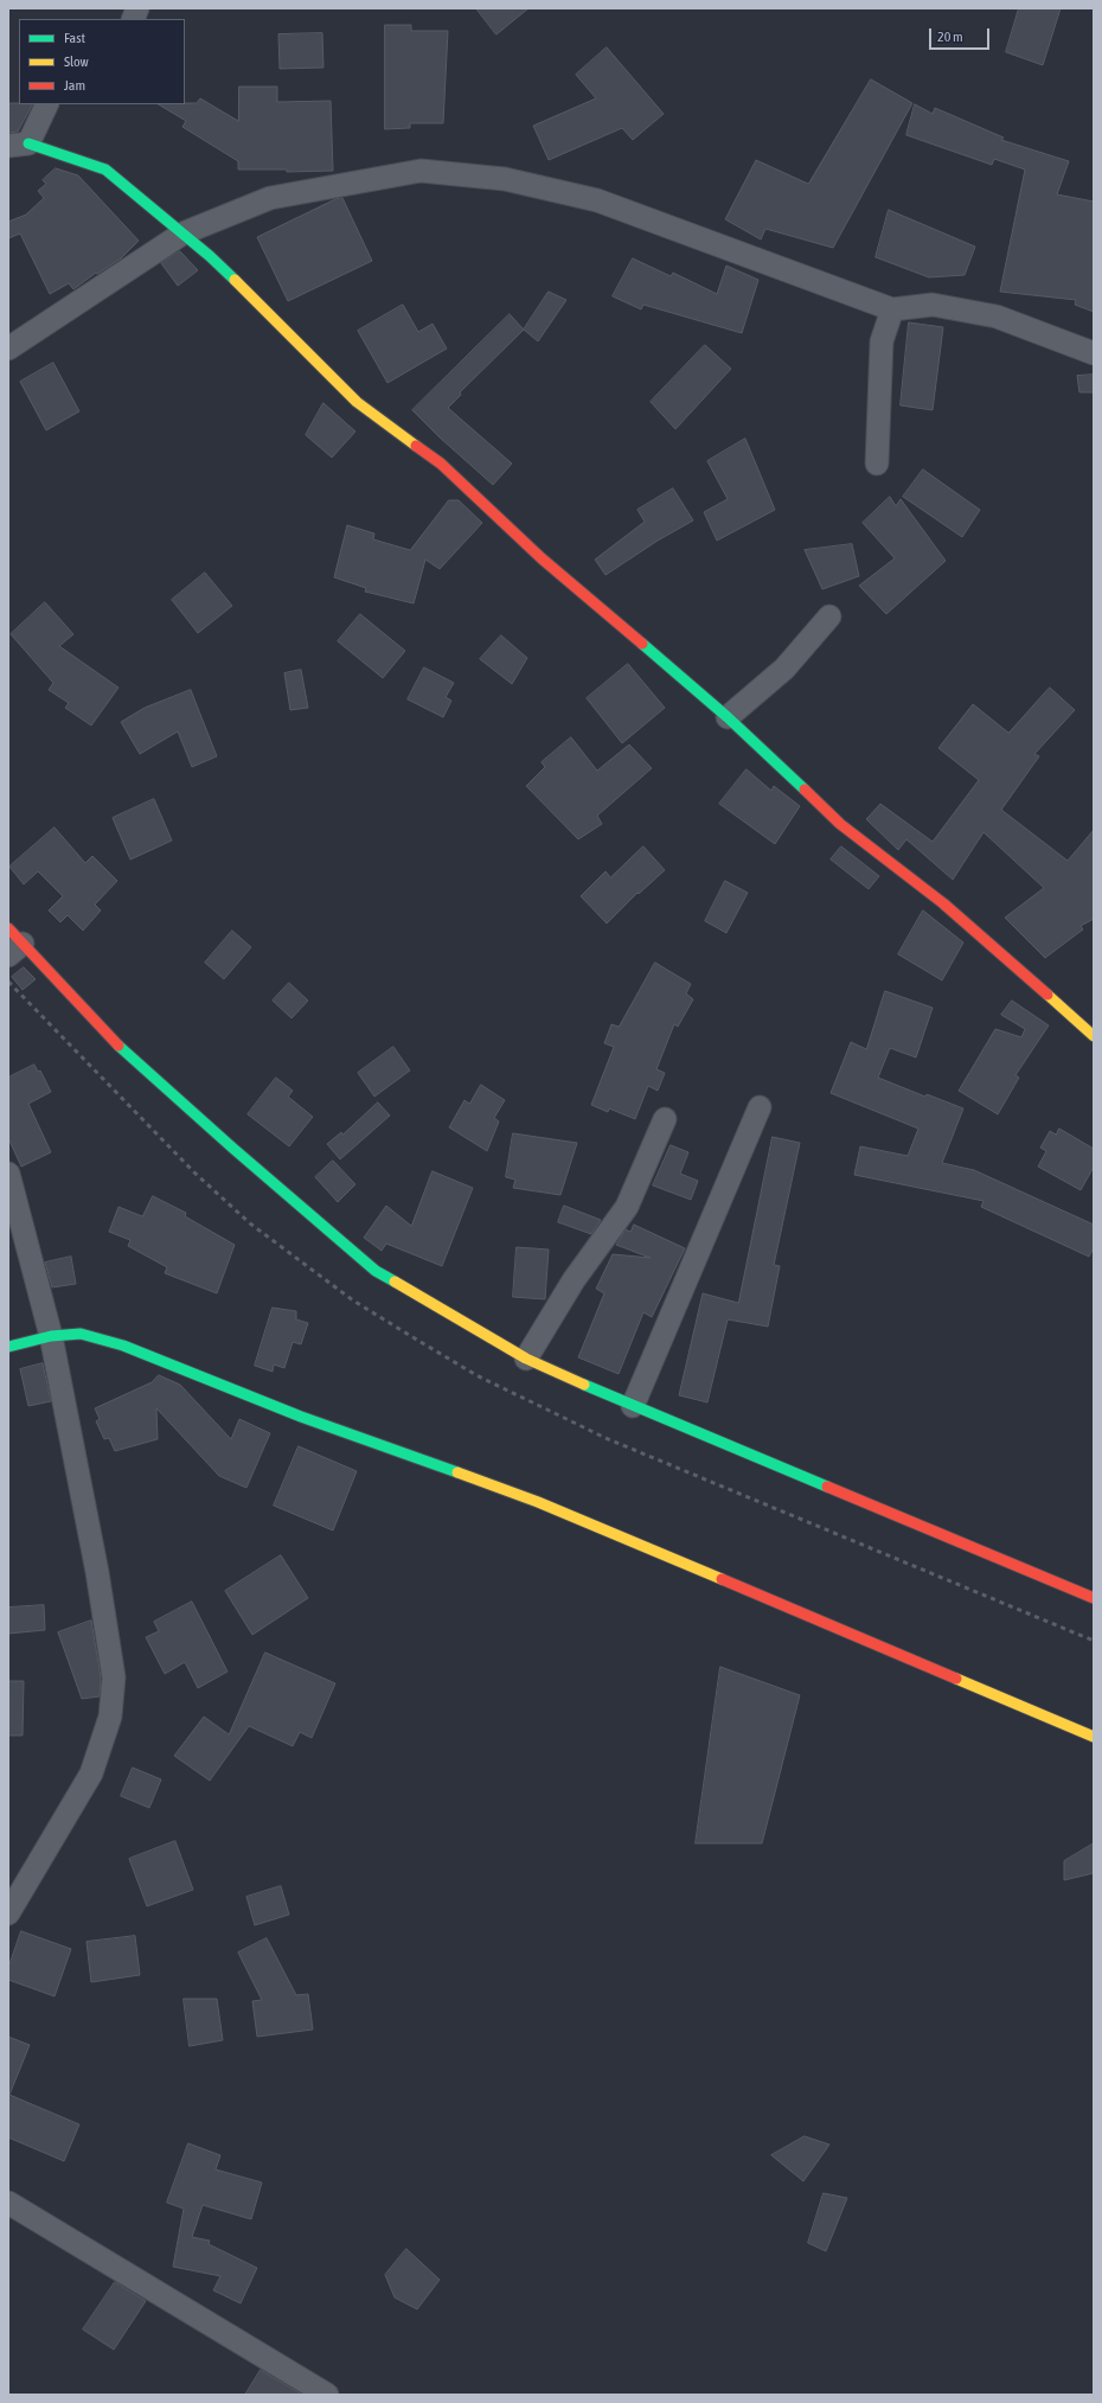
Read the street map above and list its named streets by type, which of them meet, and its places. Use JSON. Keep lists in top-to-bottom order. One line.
{"legend":["Fast","Slow","Jam"],"scale_bar":"20 m"}
